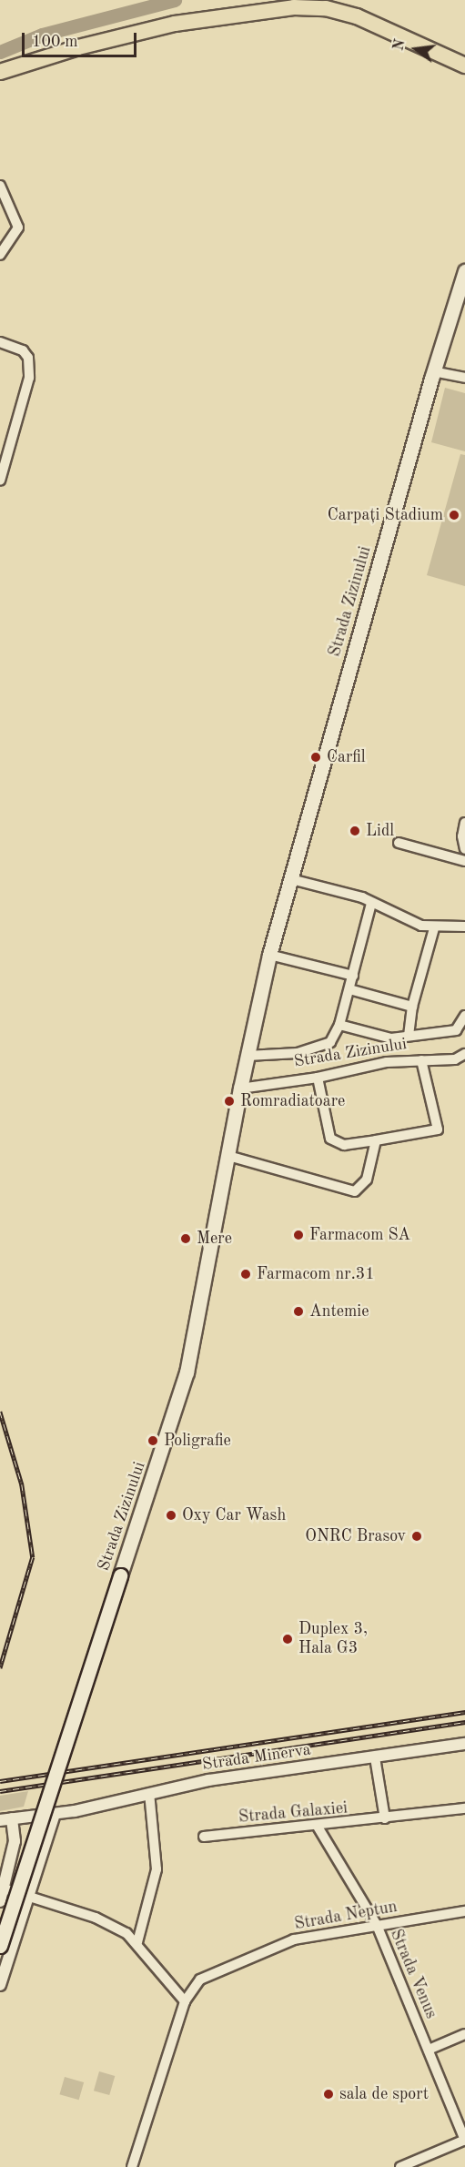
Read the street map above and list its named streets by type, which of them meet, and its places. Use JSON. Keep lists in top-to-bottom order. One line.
{"streets":{"main road":["Strada Zizinului"],"street":["Strada Minerva","Strada Galaxiei","Strada Neptun","Strada Venus"]},"crossings":[["Strada Galaxiei","Strada Venus"],["Strada Neptun","Strada Venus"]],"places":["Carpați Stadium","Carfil","Lidl","Romradiatoare","Farmacom SA","Mere","Farmacom nr.31","Antemie","Poligrafie","Oxy Car Wash","ONRC Brasov","Duplex 3, Hala G3","sala de sport"],"scale_bar":"100 m","north":"left"}
